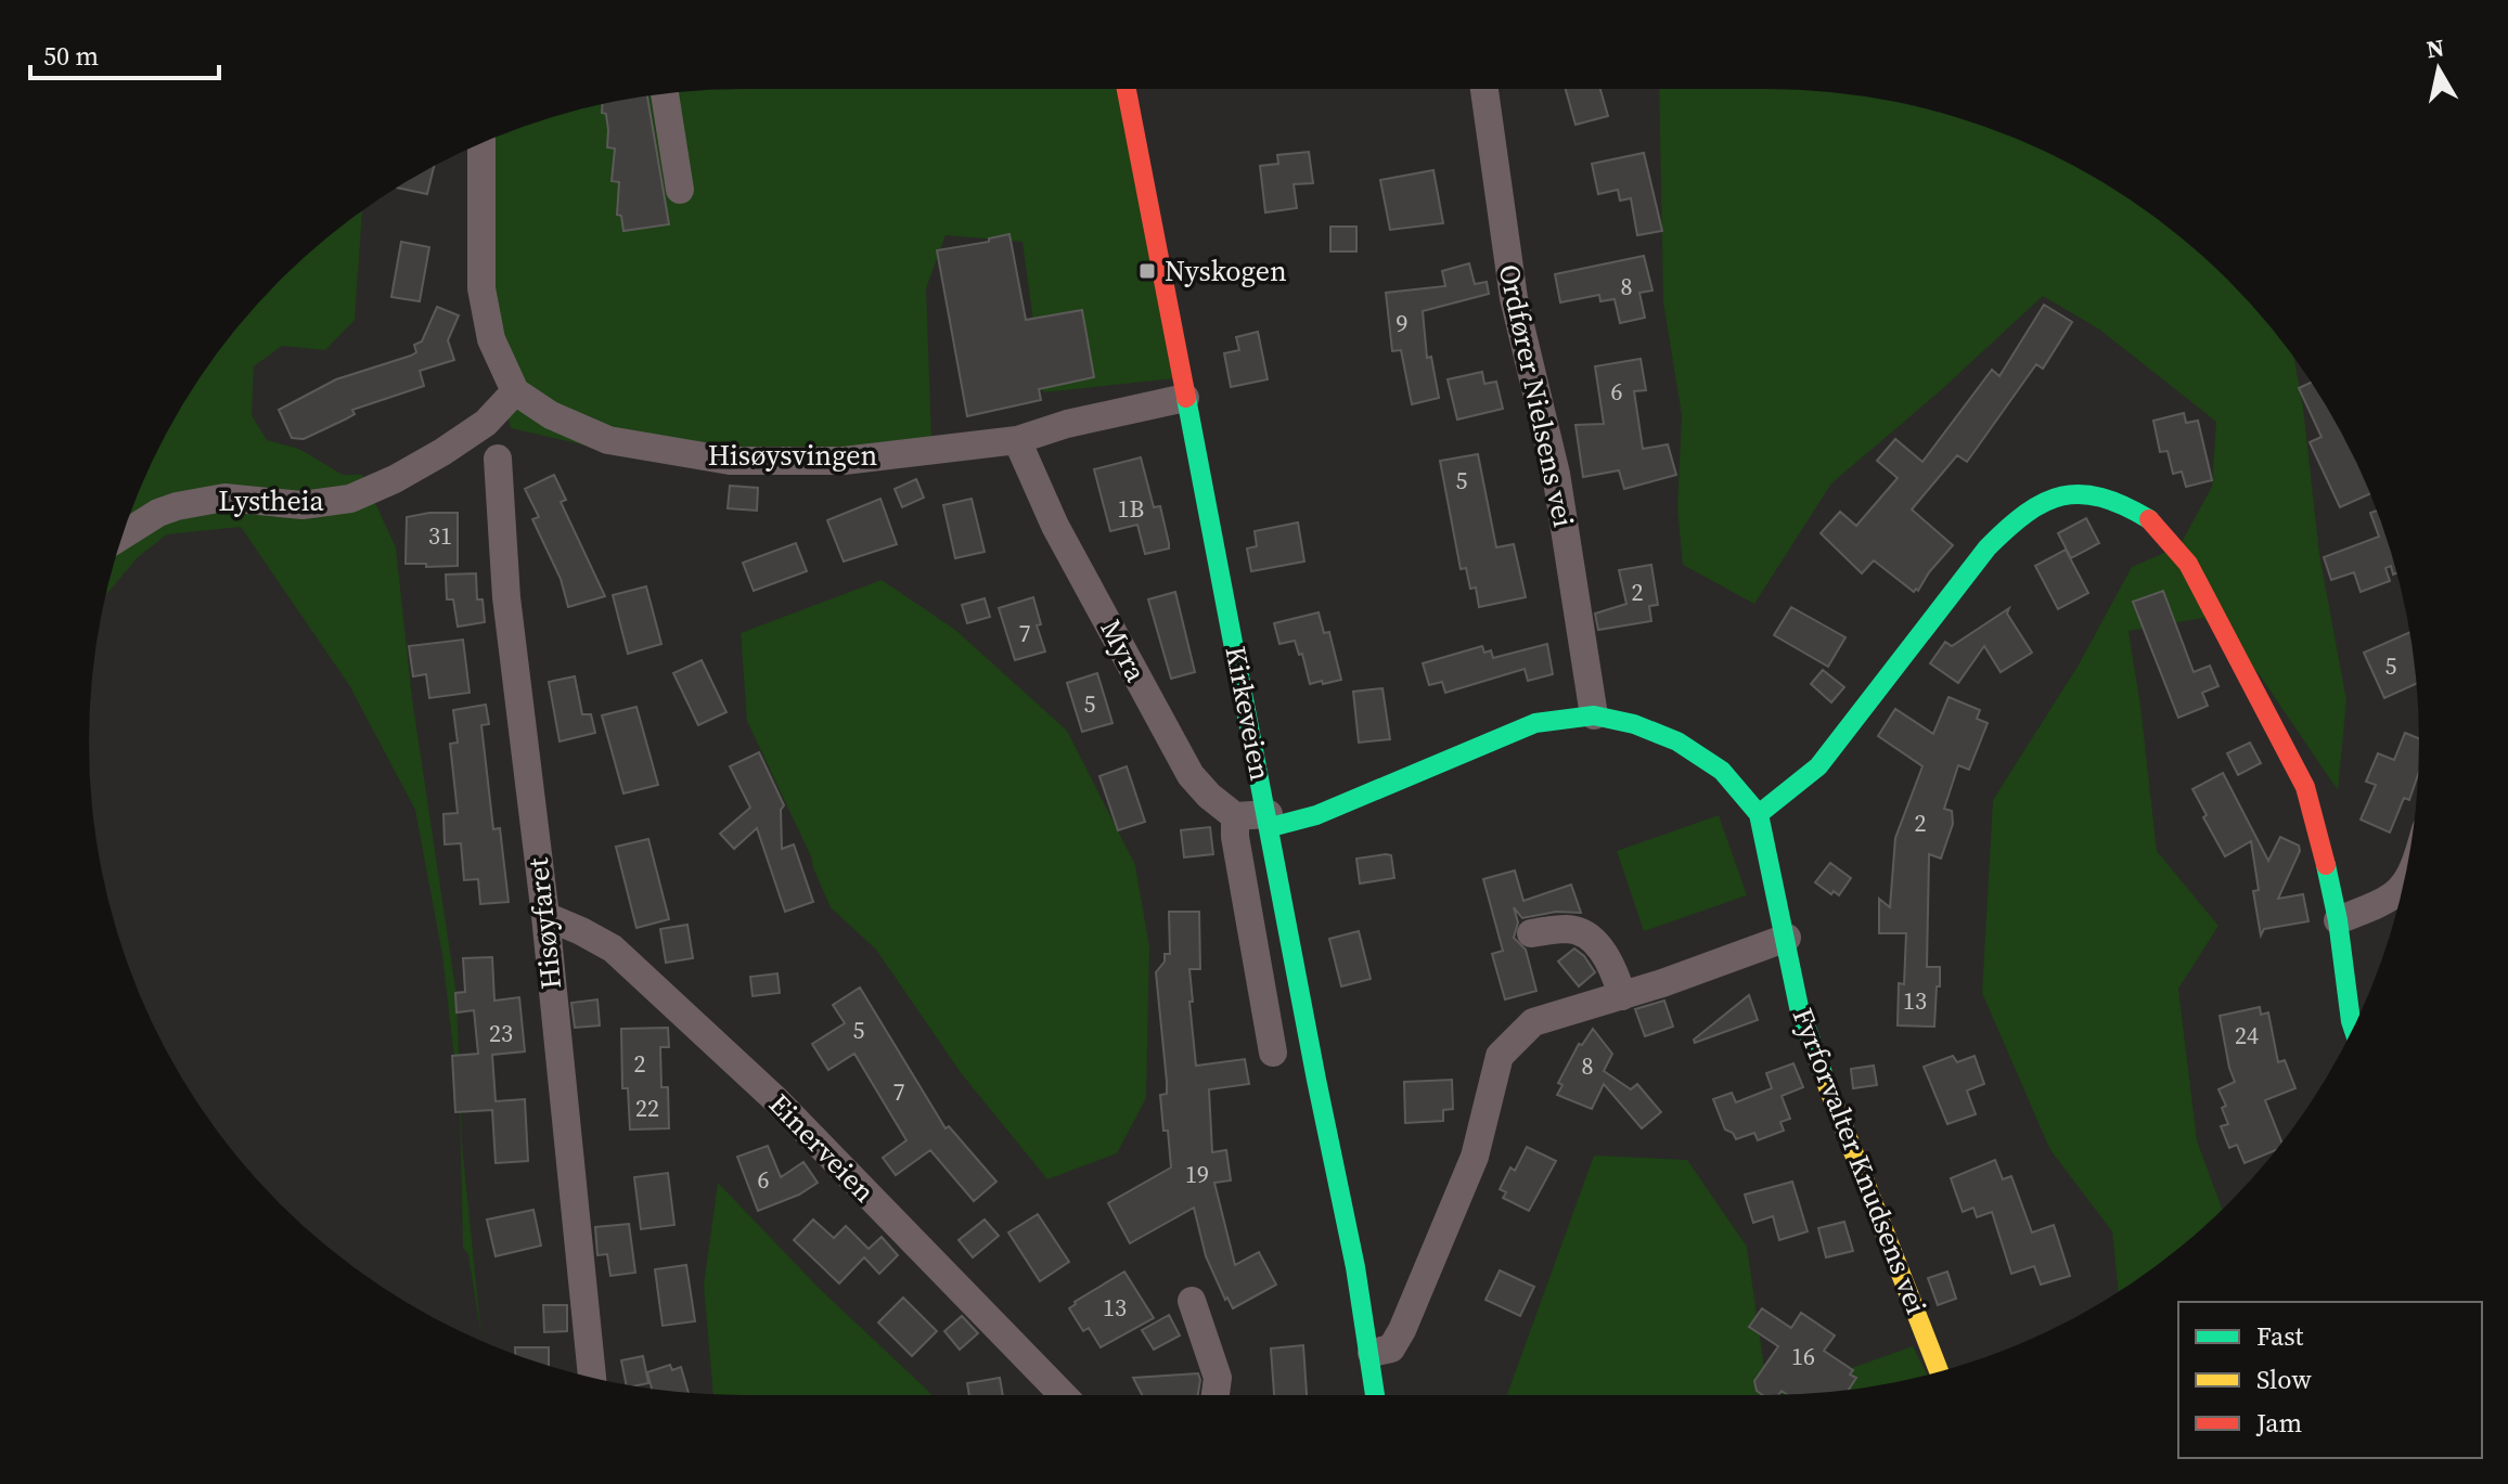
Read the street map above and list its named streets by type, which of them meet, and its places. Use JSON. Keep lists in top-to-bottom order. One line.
{"streets":{"street":["Ordfører Nielsens vei","Hisøysvingen","Lystheia","Myra","Kirkeveien","Hisøyfaret","Einerveien","Fyrforvalter Knudsens vei"]},"crossings":[["Ordfører Nielsens vei","Fyrforvalter Knudsens vei"],["Hisøysvingen","Lystheia"],["Hisøysvingen","Myra"],["Hisøysvingen","Kirkeveien"],["Kirkeveien","Fyrforvalter Knudsens vei"],["Hisøyfaret","Einerveien"]],"places":{"transit":["Nyskogen"]},"house_numbers":["8","9","6","5","1B","31","2","7","5","5","2","13","5","23","24","2","8","7","22","19","6","13","16"],"legend":["Fast","Slow","Jam"],"scale_bar":"50 m","north":"top"}
